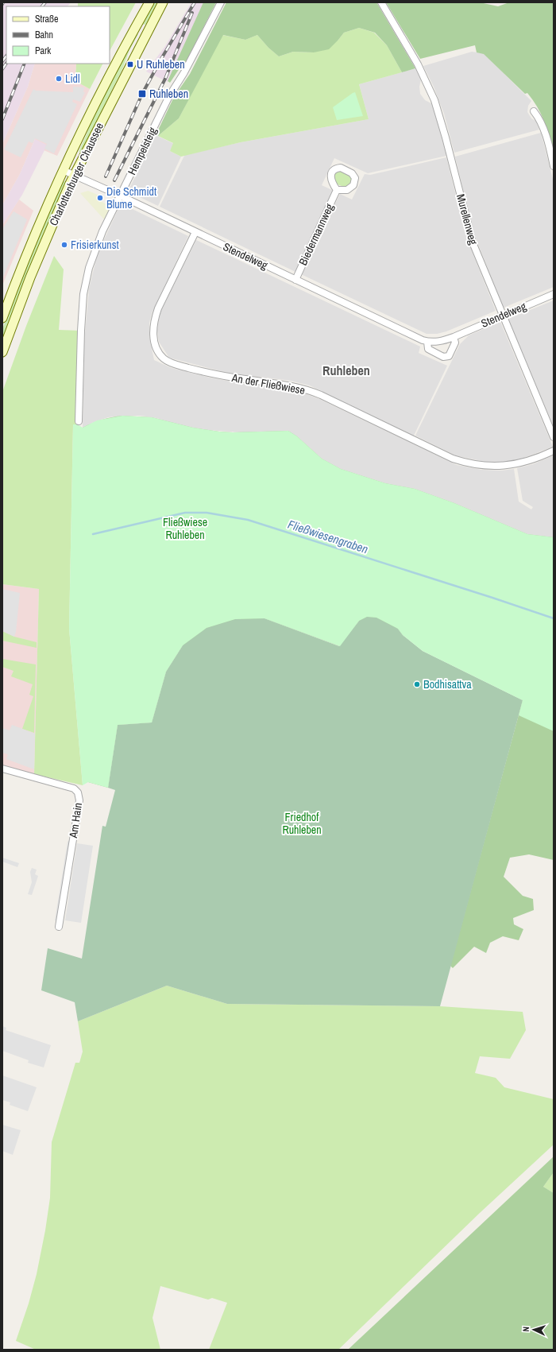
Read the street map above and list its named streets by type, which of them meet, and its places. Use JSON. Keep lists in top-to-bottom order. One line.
{"streets":{"main road":["Charlottenburger Chaussee"],"street":["Hempelsteig","Murellenweg","Biedermannweg","Stendelweg","An der Fließwiese","Am Hain"]},"crossings":[["Hempelsteig","Stendelweg"],["Charlottenburger Chaussee","Stendelweg"],["Murellenweg","Stendelweg"],["Biedermannweg","Stendelweg"],["Stendelweg","An der Fließwiese"]],"districts":["Ruhleben"],"water":["Fließwiesengraben"],"parks":["Fließwiese Ruhleben","Friedhof Ruhleben"],"places":{"transit":["U Ruhleben","Ruhleben"],"other":["Lidl","Die Schmidt Blume","Frisierkunst","Bodhisattva"]},"legend":["Straße","Bahn","Park"],"north":"left"}
